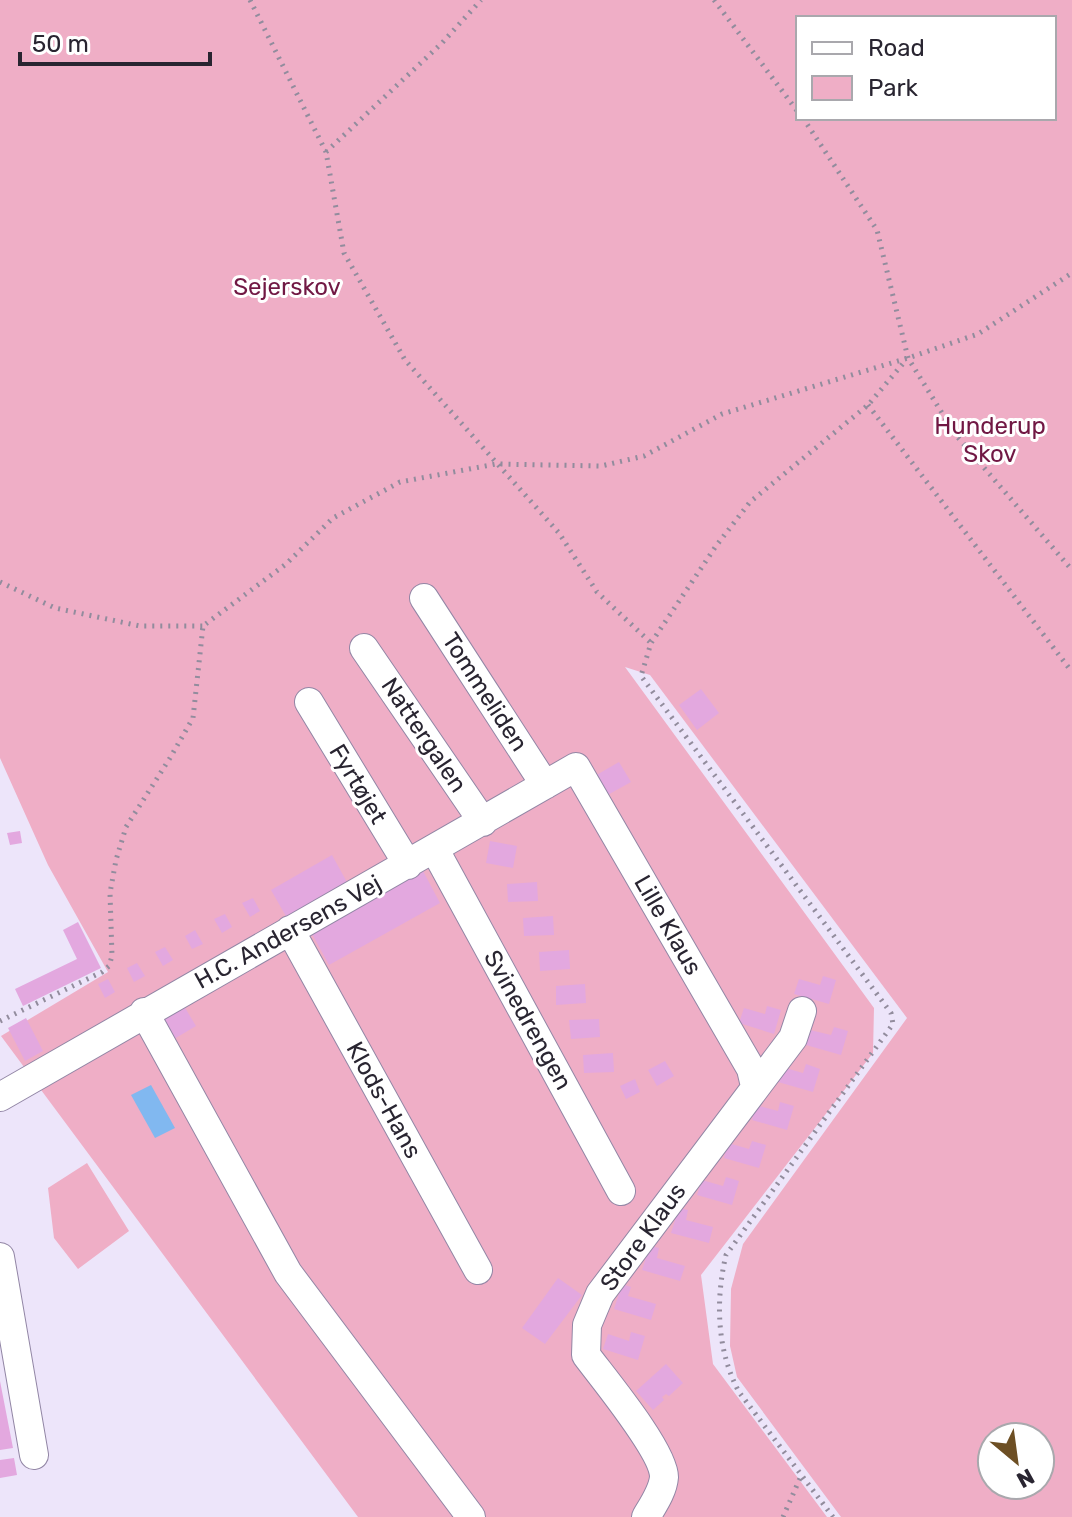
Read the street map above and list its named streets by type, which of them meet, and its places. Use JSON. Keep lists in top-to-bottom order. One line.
{"streets":{"lane":["Tommeliden","Nattergalen","Fyrtøjet","Lille Klaus","H.C. Andersens Vej","Svinedrengen","Klods-Hans","Store Klaus"]},"crossings":[["Tommeliden","H.C. Andersens Vej"],["Nattergalen","H.C. Andersens Vej"],["Fyrtøjet","H.C. Andersens Vej"],["Lille Klaus","H.C. Andersens Vej"],["Lille Klaus","Store Klaus"],["H.C. Andersens Vej","Svinedrengen"],["H.C. Andersens Vej","Klods-Hans"]],"parks":["Sejerskov","Hunderup Skov"],"legend":["Road","Park"],"scale_bar":"50 m","north":"bottom right"}
